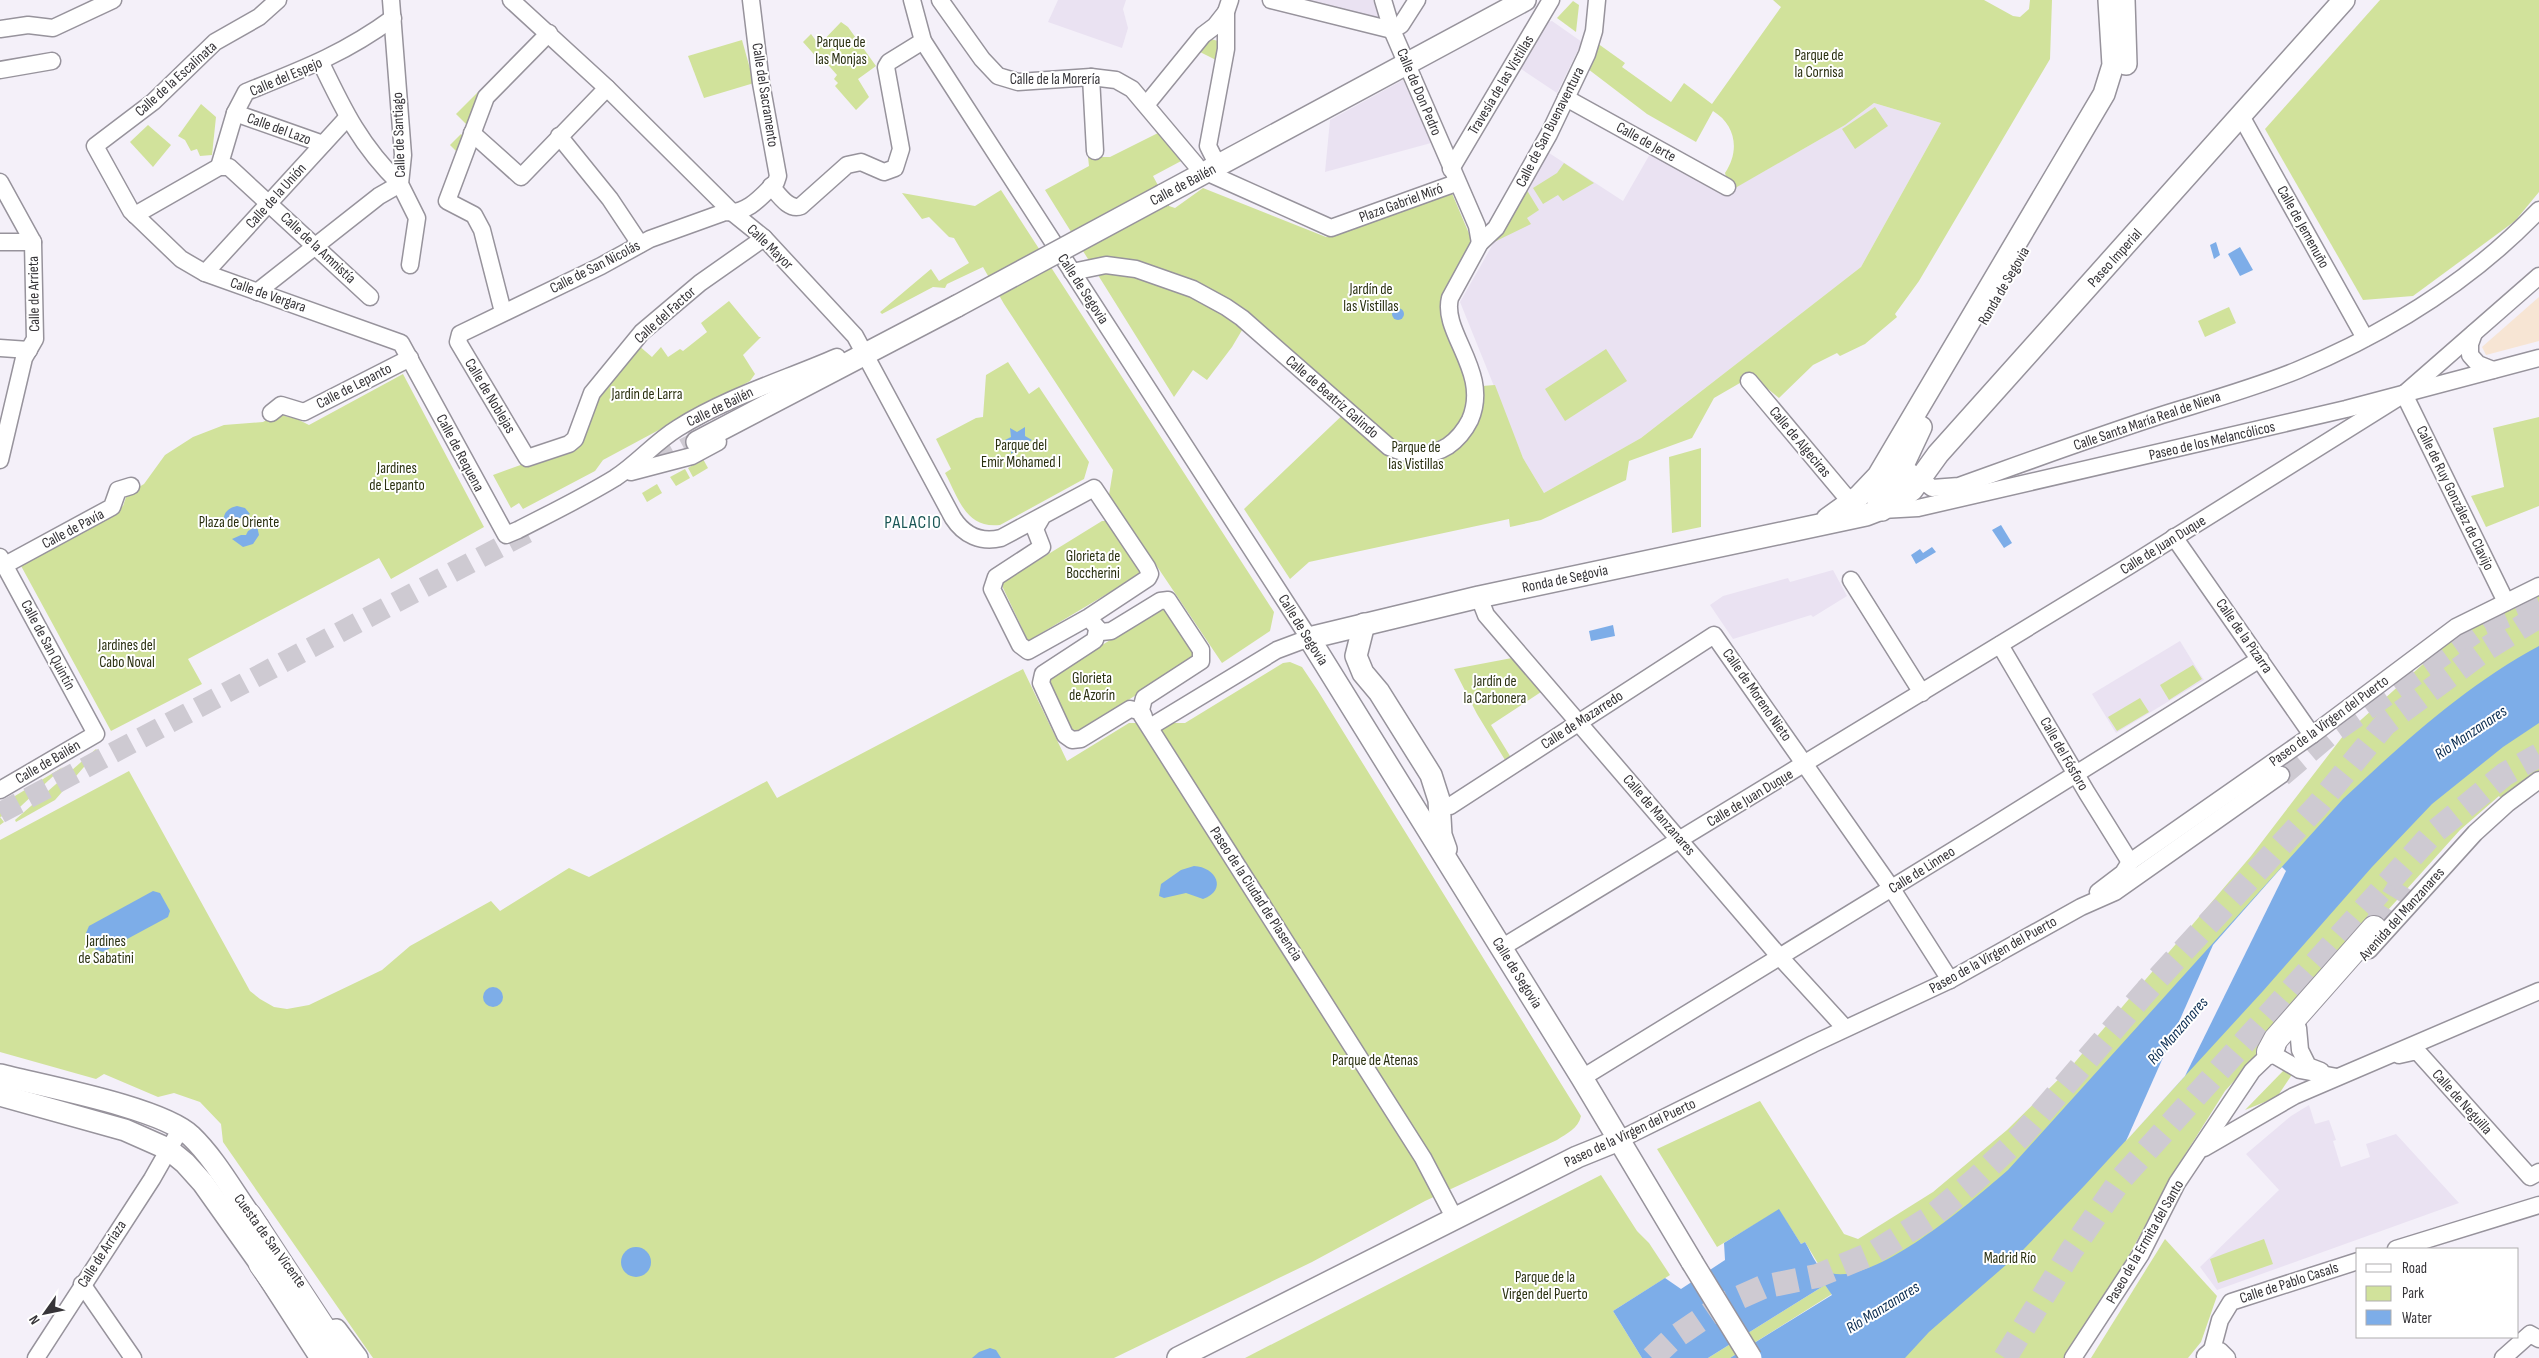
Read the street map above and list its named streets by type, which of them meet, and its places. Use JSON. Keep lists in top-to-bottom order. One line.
{"streets":{"main road":["Calle de Bailén","Paseo Imperial","Ronda de Segovia","Calle de Segovia","Paseo de la Virgen del Puerto","Cuesta de San Vicente"],"street":["Calle del Espejo","Calle de la Escalinata","Calle de la Morería","Travesía de las Vistillas","Calle de Don Pedro","Calle del Sacramento","Calle de San Buenaventura","Calle del Lazo","Calle de Santiago","Calle de Jerte","Calle de la Unión","Plaza Gabriel Miró","Calle de Jemenuño","Calle Mayor","Calle de la Amnistía","Calle de San Nicolás","Calle de Arrieta","Calle de Vergara","Calle del Factor","Calle de Lepanto","Calle de Noblejas","Calle de Beatriz Galindo","Calle Santa María Real de Nieva","Paseo de los Melancólicos","Calle de Algeciras","Calle de Requena","Calle de Ruy González de Clavijo","Calle de Pavía","Calle de Juan Duque","Calle de la Pizarra","Calle de San Quintín","Calle de Moreno Nieto","Calle de Mazarredo","Calle del Fósforo","Calle de Manzanares","Calle de Linneo","Paseo de la Ciudad de Plasencia","Avenida del Manzanares","Calle de Neguilla","Paseo de la Ermita del Santo","Calle de Arriaza","Calle de Pablo Casals"]},"crossings":[["Calle del Espejo","Calle del Lazo"],["Calle del Espejo","Calle de Santiago"],["Calle del Espejo","Calle de la Amnistía"],["Calle de la Escalinata","Calle de Vergara"],["Calle de la Morería","Calle de Bailén"],["Calle de la Morería","Plaza Gabriel Miró"],["Travesía de las Vistillas","Calle de Don Pedro"],["Travesía de las Vistillas","Plaza Gabriel Miró"],["Calle de Don Pedro","Calle de Bailén"],["Calle de Don Pedro","Plaza Gabriel Miró"],["Calle de San Buenaventura","Calle de Jerte"],["Calle de San Buenaventura","Plaza Gabriel Miró"],["Calle de San Buenaventura","Calle de Beatriz Galindo"],["Calle del Lazo","Calle de la Unión"],["Calle de Bailén","Calle Mayor"],["Calle de Bailén","Calle de Requena"],["Calle de Bailén","Calle de San Quintín"],["Calle de la Unión","Calle de la Amnistía"],["Calle de la Unión","Calle de Vergara"],["Plaza Gabriel Miró","Calle de Beatriz Galindo"],["Calle de Jemenuño","Paseo Imperial"],["Calle de Jemenuño","Calle Santa María Real de Nieva"],["Calle Mayor","Calle de San Nicolás"],["Calle Mayor","Calle del Factor"],["Paseo Imperial","Ronda de Segovia"],["Paseo Imperial","Calle Santa María Real de Nieva"],["Paseo Imperial","Paseo de los Melancólicos"],["Paseo Imperial","Calle de Algeciras"],["Calle de San Nicolás","Calle de Noblejas"],["Ronda de Segovia","Calle de Segovia"],["Ronda de Segovia","Calle Santa María Real de Nieva"],["Ronda de Segovia","Paseo de los Melancólicos"],["Ronda de Segovia","Calle de Algeciras"],["Ronda de Segovia","Calle de Manzanares"],["Calle de Segovia","Calle de Beatriz Galindo"],["Calle de Segovia","Calle de Juan Duque"],["Calle de Segovia","Paseo de la Virgen del Puerto"],["Calle de Segovia","Calle de Linneo"],["Calle de Vergara","Calle de Lepanto"],["Calle de Vergara","Calle de Requena"],["Calle del Factor","Calle de Noblejas"],["Calle de Lepanto","Calle de Requena"],["Paseo de los Melancólicos","Calle de Algeciras"],["Paseo de los Melancólicos","Calle de Ruy González de Clavijo"],["Paseo de los Melancólicos","Calle de Juan Duque"],["Calle de Ruy González de Clavijo","Calle de Juan Duque"],["Calle de Ruy González de Clavijo","Paseo de la Virgen del Puerto"],["Calle de Pavía","Calle de San Quintín"],["Calle de Juan Duque","Calle de la Pizarra"],["Calle de Juan Duque","Calle de Moreno Nieto"],["Calle de Juan Duque","Calle del Fósforo"],["Calle de Juan Duque","Calle de Manzanares"],["Calle de la Pizarra","Paseo de la Virgen del Puerto"],["Calle de la Pizarra","Calle de Linneo"],["Calle de Moreno Nieto","Calle de Mazarredo"],["Calle de Moreno Nieto","Paseo de la Virgen del Puerto"],["Calle de Moreno Nieto","Calle de Linneo"],["Calle de Mazarredo","Calle de Manzanares"],["Paseo de la Virgen del Puerto","Calle del Fósforo"],["Paseo de la Virgen del Puerto","Calle de Manzanares"],["Paseo de la Virgen del Puerto","Paseo de la Ciudad de Plasencia"],["Calle del Fósforo","Calle de Linneo"],["Calle de Manzanares","Calle de Linneo"],["Avenida del Manzanares","Paseo de la Ermita del Santo"],["Calle de Neguilla","Paseo de la Ermita del Santo"],["Cuesta de San Vicente","Calle de Arriaza"]],"districts":["PALACIO"],"water":["Río Manzanares"],"parks":["Parque de las Monjas","Parque de la Cornisa","Jardín de las Vistillas","Jardín de Larra","Parque del Emir Mohamed I","Parque de las Vistillas","Jardines de Lepanto","Plaza de Oriente","Glorieta de Boccherini","Jardines del Cabo Noval","Glorieta de Azorín","Jardín de la Carbonera","Jardines de Sabatini","Parque de Atenas","Madrid Río","Parque de la Virgen del Puerto"],"legend":["Road","Park","Water"],"north":"bottom left"}
